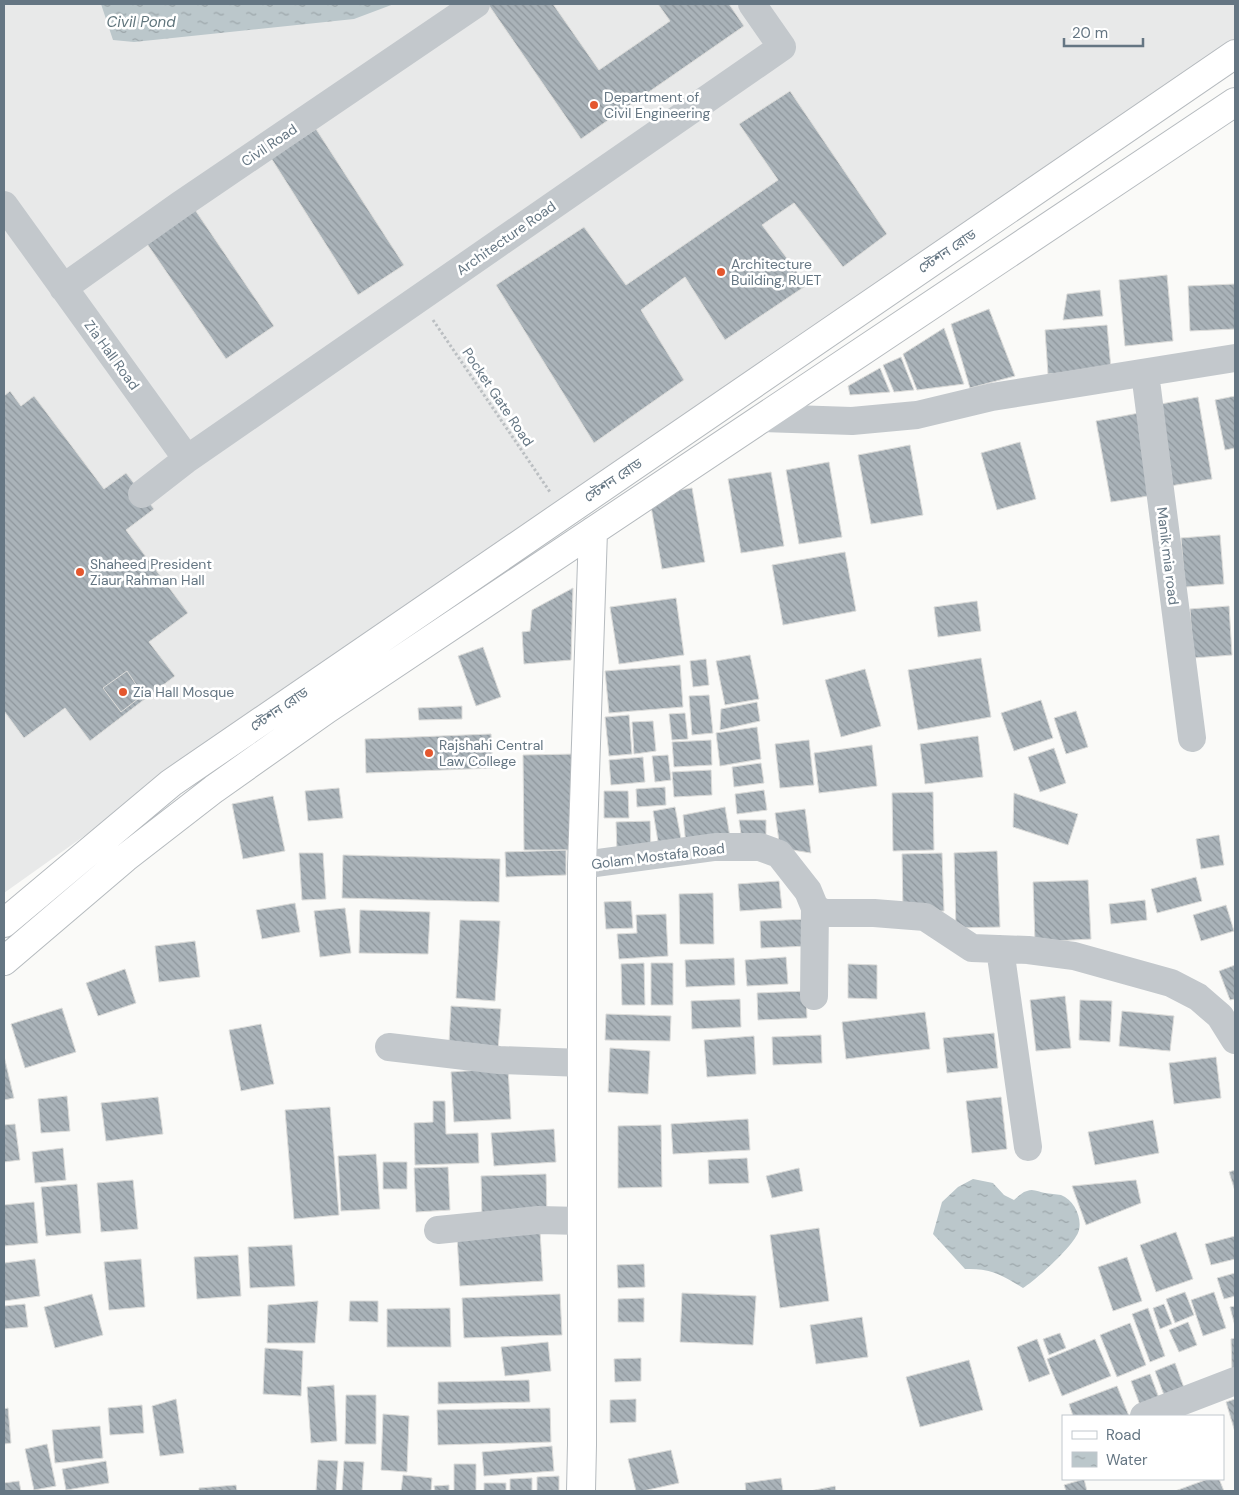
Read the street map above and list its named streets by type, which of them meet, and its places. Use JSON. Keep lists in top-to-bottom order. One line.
{"streets":{"main road":["স্টেশন রোড"],"street":["Civil Road","Architecture Road","Zia Hall Road","Manik mia road","Golam Mostafa Road"],"path":["Pocket Gate Road"]},"crossings":[["Civil Road","Zia Hall Road"],["Architecture Road","Zia Hall Road"],["Architecture Road","Pocket Gate Road"]],"water":["Civil Pond"],"places":["Department of Civil Engineering","Architecture Building, RUET","Shaheed President Ziaur Rahman Hall","Zia Hall Mosque","Rajshahi Central Law College"],"legend":["Road","Water"],"scale_bar":"20 m"}
